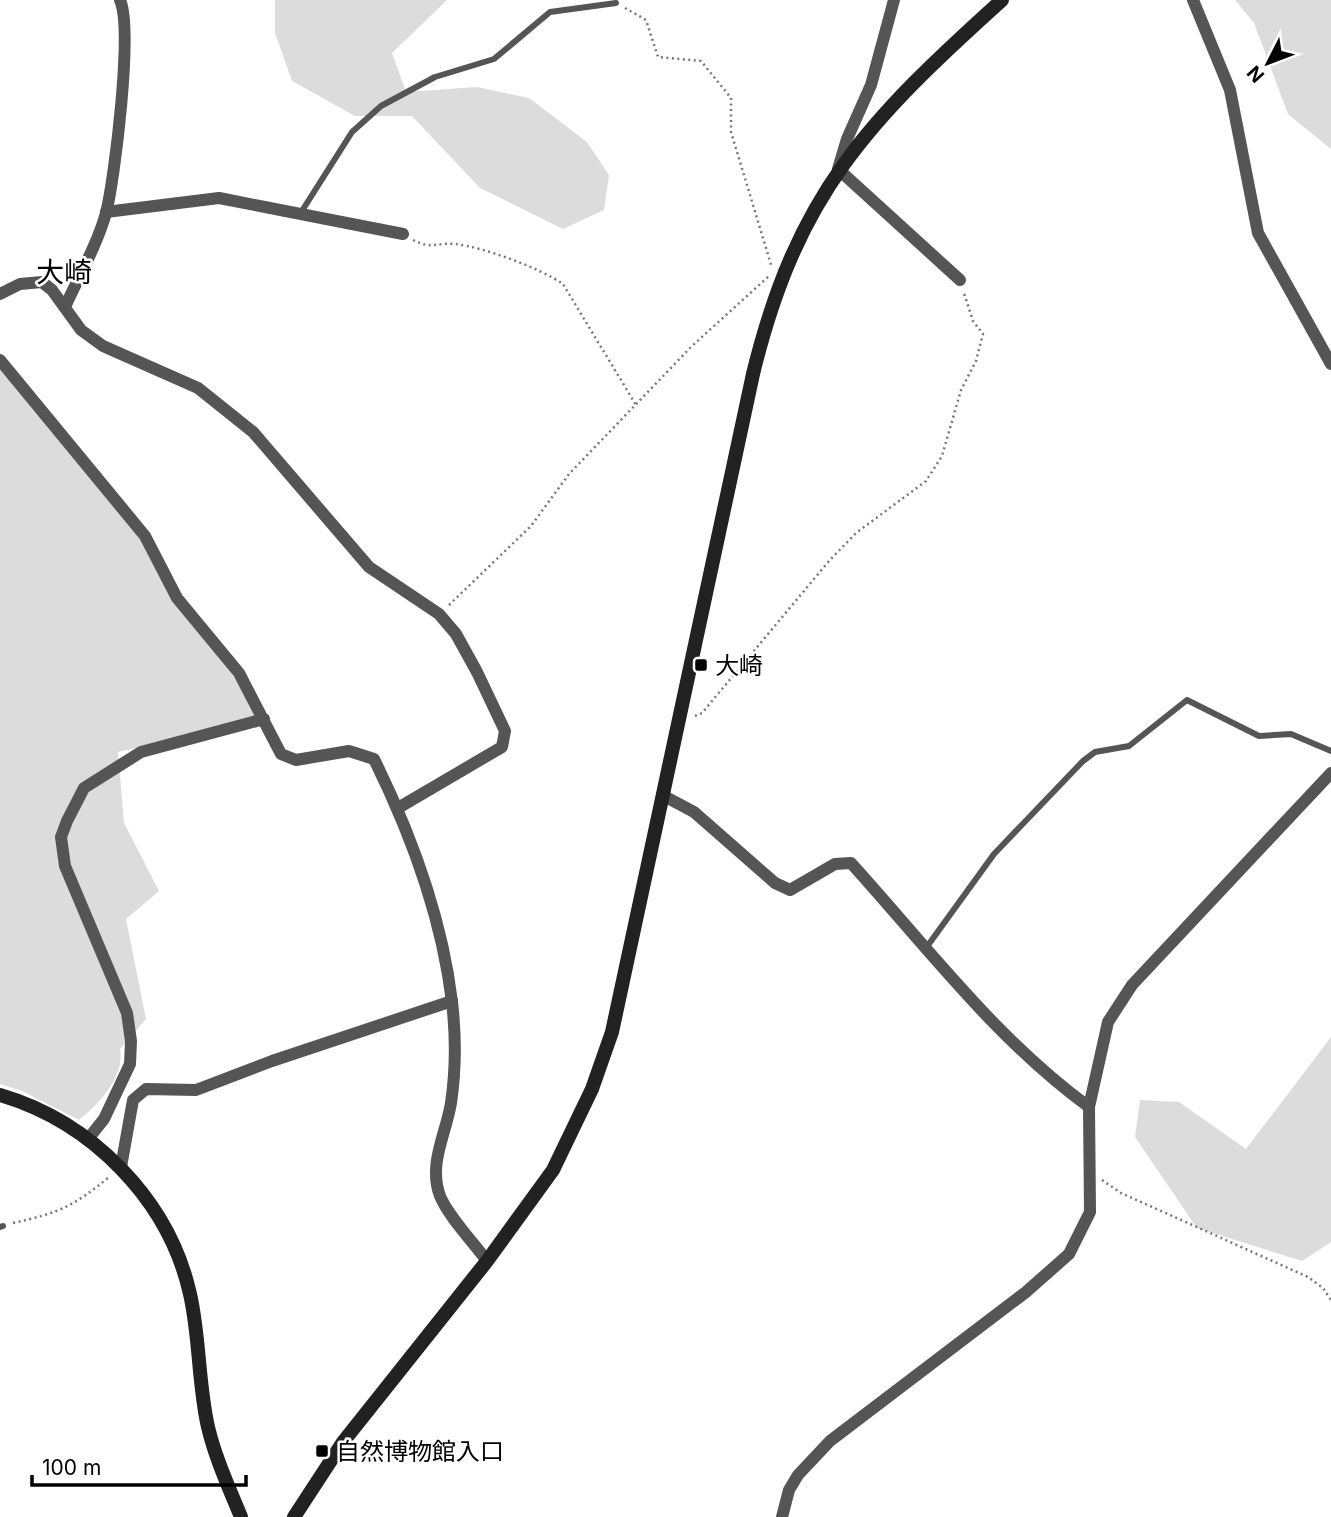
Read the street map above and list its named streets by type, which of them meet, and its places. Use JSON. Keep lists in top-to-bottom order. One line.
{"districts":["大崎"],"places":{"transit":["大崎","自然博物館入口"]},"scale_bar":"100 m","north":"bottom left"}
